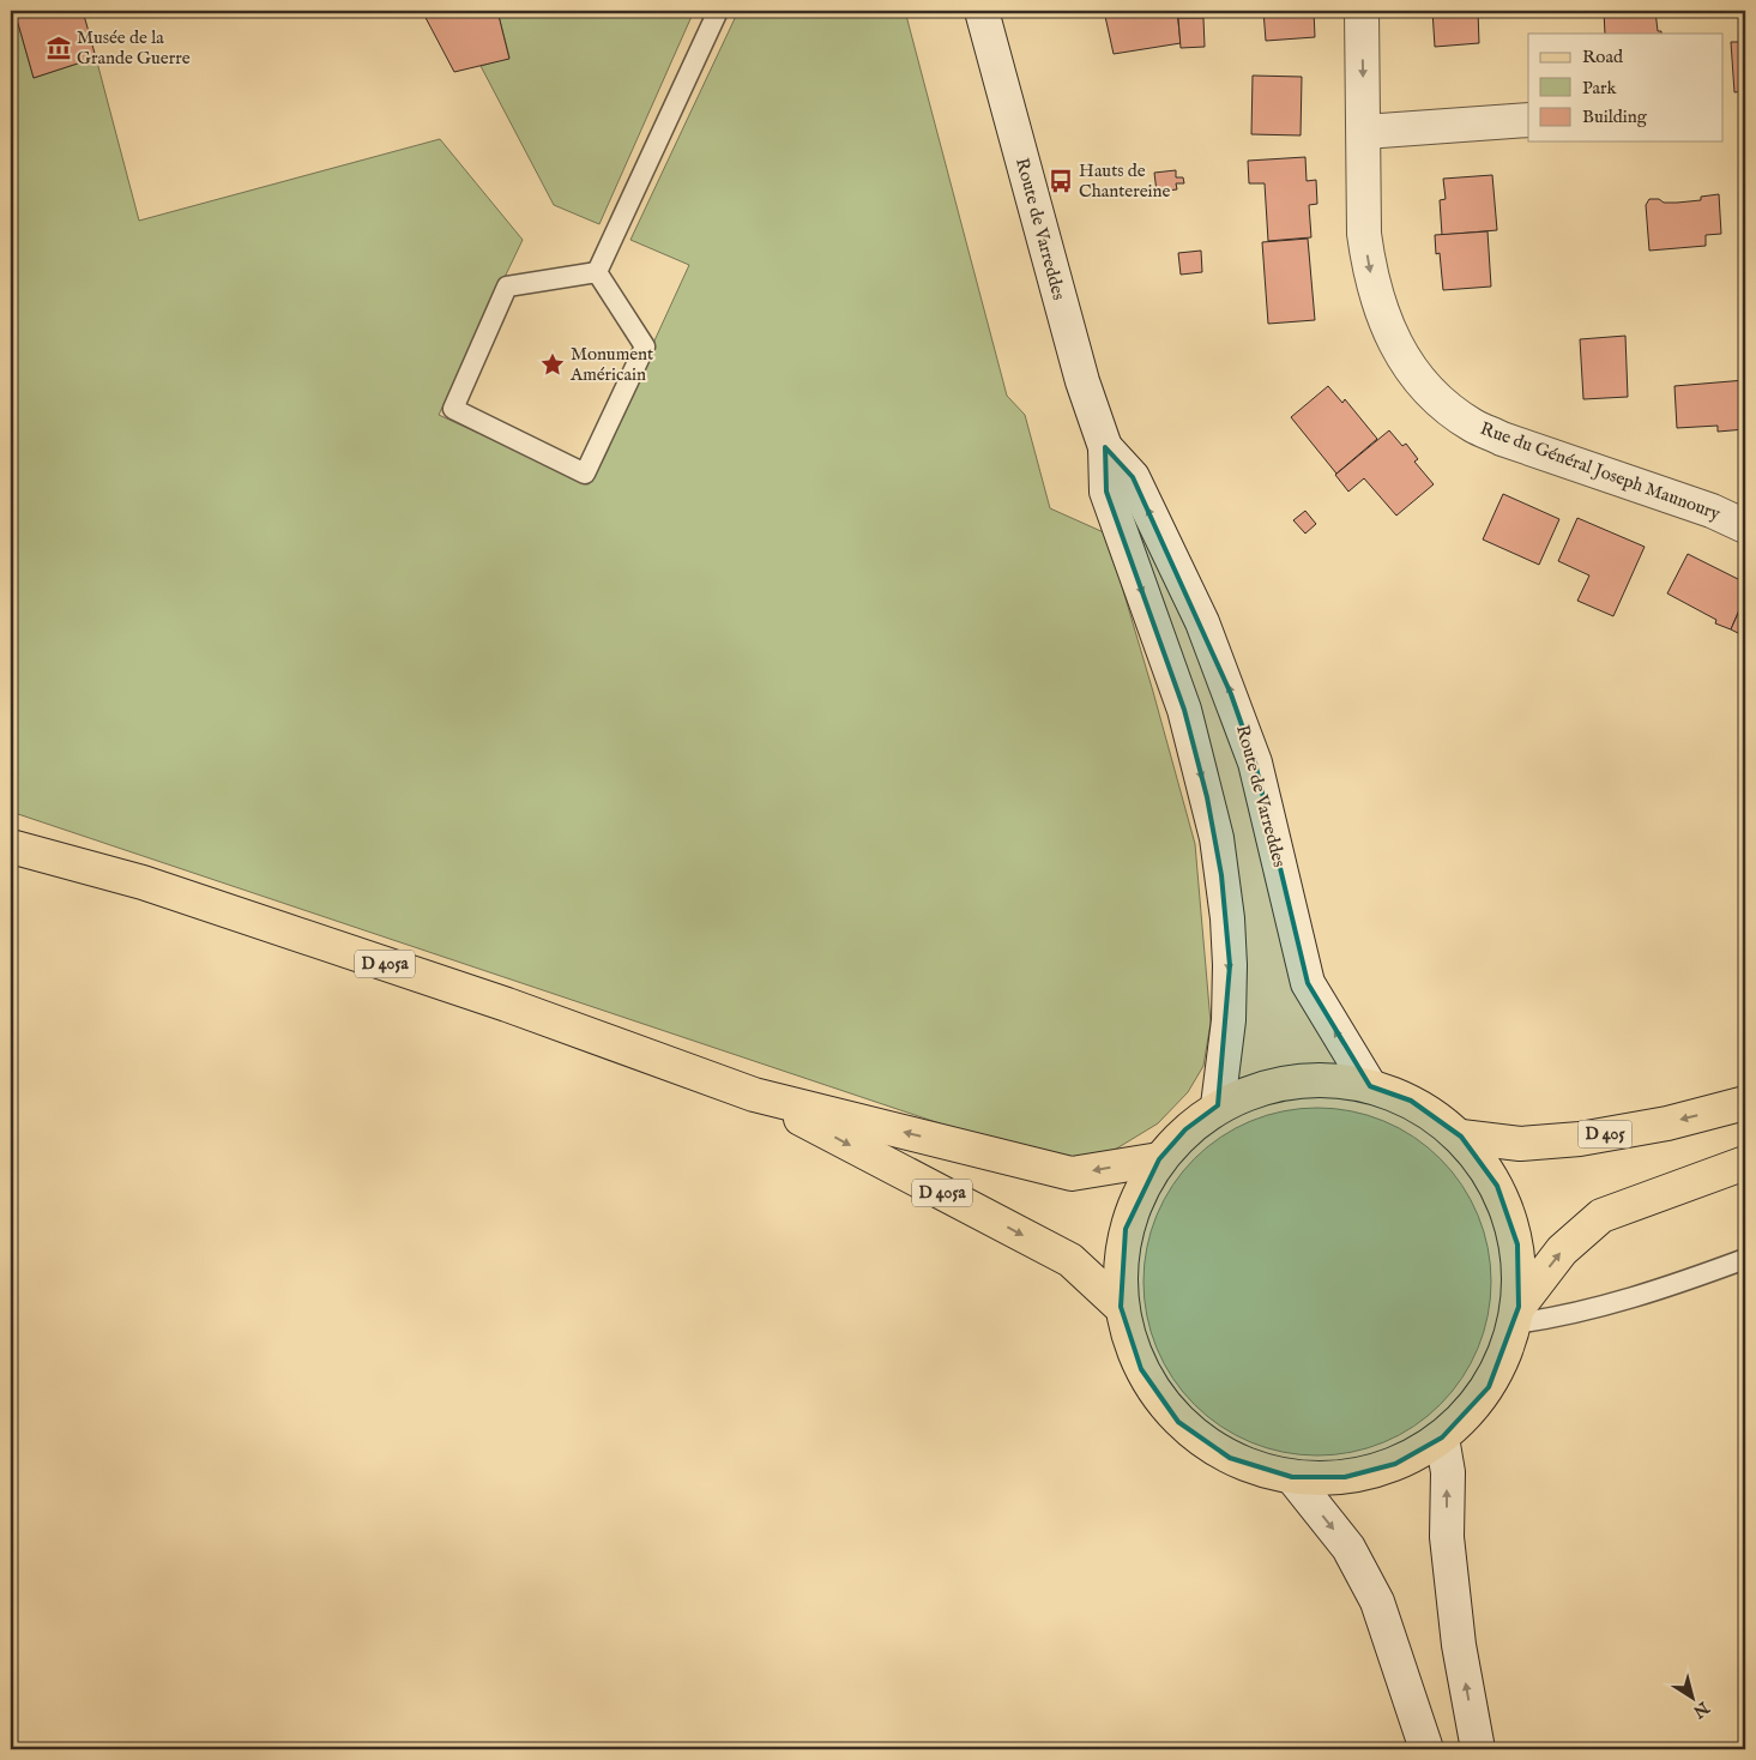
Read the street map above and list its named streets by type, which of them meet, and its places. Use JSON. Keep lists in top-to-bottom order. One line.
{"streets":{"main road":["Route de Varreddes","Rue du Général Joseph Maunoury","D 405a","D 405"]},"one_way":["Rue du Général Joseph Maunoury"],"places":{"museum":["Musée de la Grande Guerre"],"bus stop":["Hauts de Chantereine"],"place":["Monument Américain"]},"legend":["Road","Park","Building"],"north":"bottom right"}
